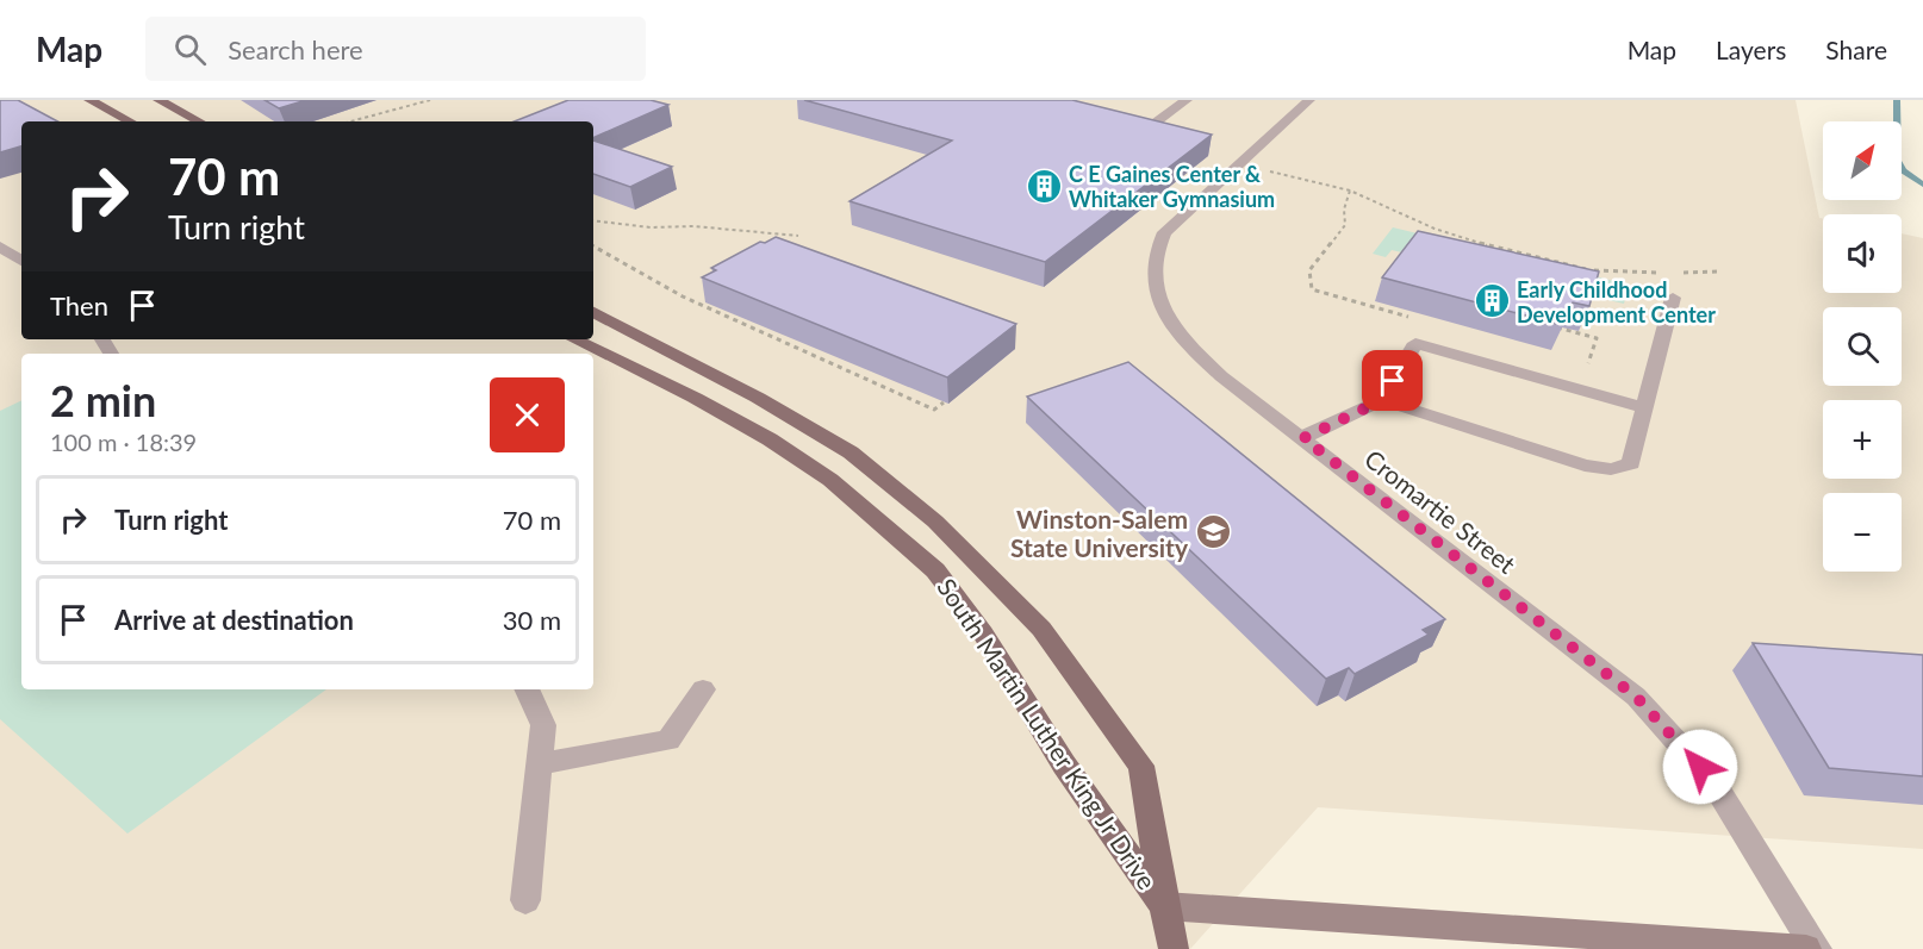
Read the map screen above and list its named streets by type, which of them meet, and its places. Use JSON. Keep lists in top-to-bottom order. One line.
{"streets":{"main road":["South Martin Luther King Jr Drive"],"street":["Cromartie Street"]},"places":{"building":["C E Gaines Center & Whitaker Gymnasium","Early Childhood Development Center"],"school or university":["Winston-Salem State University"]},"north":"top right","page":{"header":"Map","search":"Search here","nav":["Map","Layers","Share"],"map_buttons":["+","−"],"turn":["70 m","Turn right"],"then":"Then","heading":["2 min","100 m · 18:39"],"list":[{"name":"Turn right","value":"70 m"},{"name":"Arrive at destination","value":"30 m"}]}}
